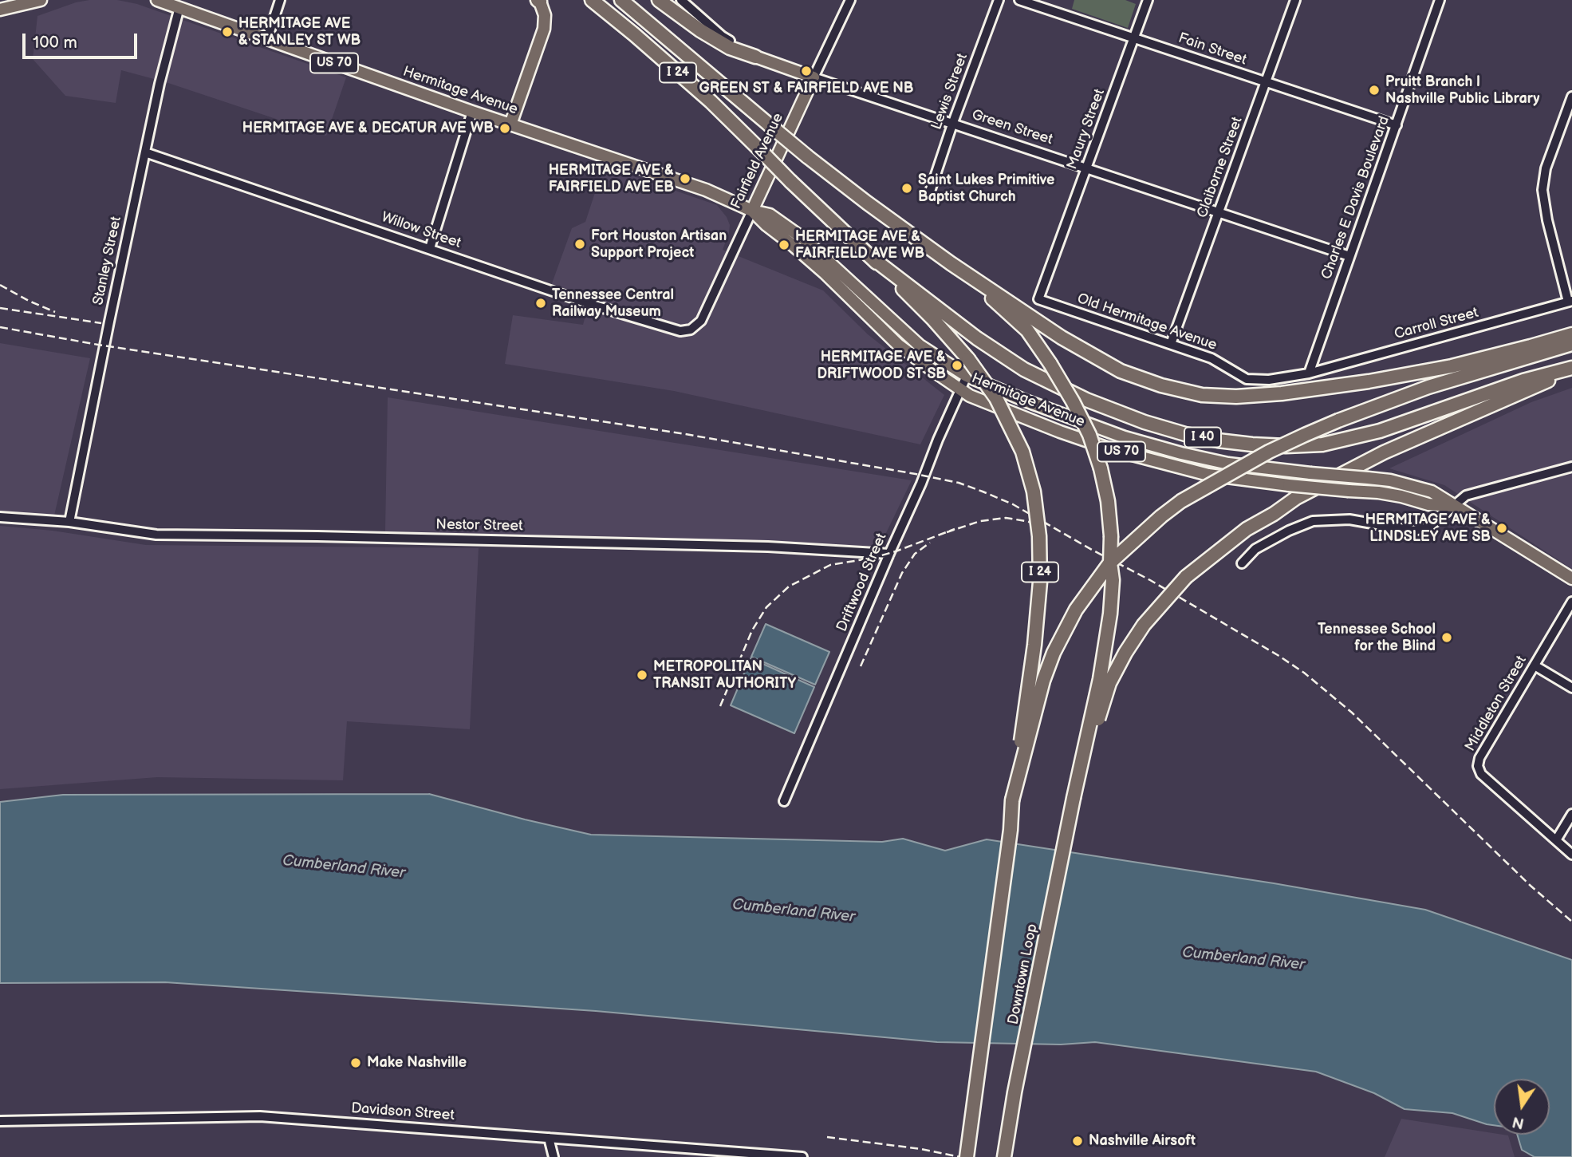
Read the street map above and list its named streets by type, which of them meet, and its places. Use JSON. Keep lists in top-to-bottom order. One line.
{"streets":{"highway":["I 24","I 40","Downtown Loop"],"main road":["US 70","Hermitage Avenue","Green Street","Fairfield Avenue"],"street":["Fain Street","Lewis Street","Maury Street","Claiborne Street","Charles E Davis Boulevard","Willow Street","Stanley Street","Old Hermitage Avenue","Carroll Street","Nestor Street","Driftwood Street","Middleton Street","Davidson Street"]},"crossings":[["Fain Street","Maury Street"],["Fain Street","Claiborne Street"],["Fain Street","Charles E Davis Boulevard"],["I 24","I 40"],["I 24","Downtown Loop"],["Hermitage Avenue","Fairfield Avenue"],["Hermitage Avenue","Stanley Street"],["Hermitage Avenue","Driftwood Street"],["Lewis Street","Green Street"],["Green Street","Maury Street"],["Green Street","Fairfield Avenue"],["Green Street","Claiborne Street"],["Green Street","Charles E Davis Boulevard"],["Maury Street","Old Hermitage Avenue"],["Fairfield Avenue","Willow Street"],["Claiborne Street","Old Hermitage Avenue"],["Charles E Davis Boulevard","Old Hermitage Avenue"],["Charles E Davis Boulevard","Carroll Street"],["Willow Street","Stanley Street"],["Stanley Street","Nestor Street"],["Old Hermitage Avenue","Carroll Street"],["Nestor Street","Driftwood Street"]],"water":["Cumberland River"],"places":["HERMITAGE AVE & STANLEY ST WB","GREEN ST & FAIRFIELD AVE NB","Pruitt Branch | Nashville Public Library","HERMITAGE AVE & DECATUR AVE WB","HERMITAGE AVE & FAIRFIELD AVE EB","Saint Lukes Primitive Baptist Church","Fort Houston Artisan Support Project","HERMITAGE AVE & FAIRFIELD AVE WB","Tennessee Central Railway Museum","HERMITAGE AVE & DRIFTWOOD ST SB","HERMITAGE AVE & LINDSLEY AVE SB","Tennessee School for the Blind","METROPOLITAN TRANSIT AUTHORITY","Make Nashville","Nashville Airsoft"],"scale_bar":"100 m","north":"bottom"}
